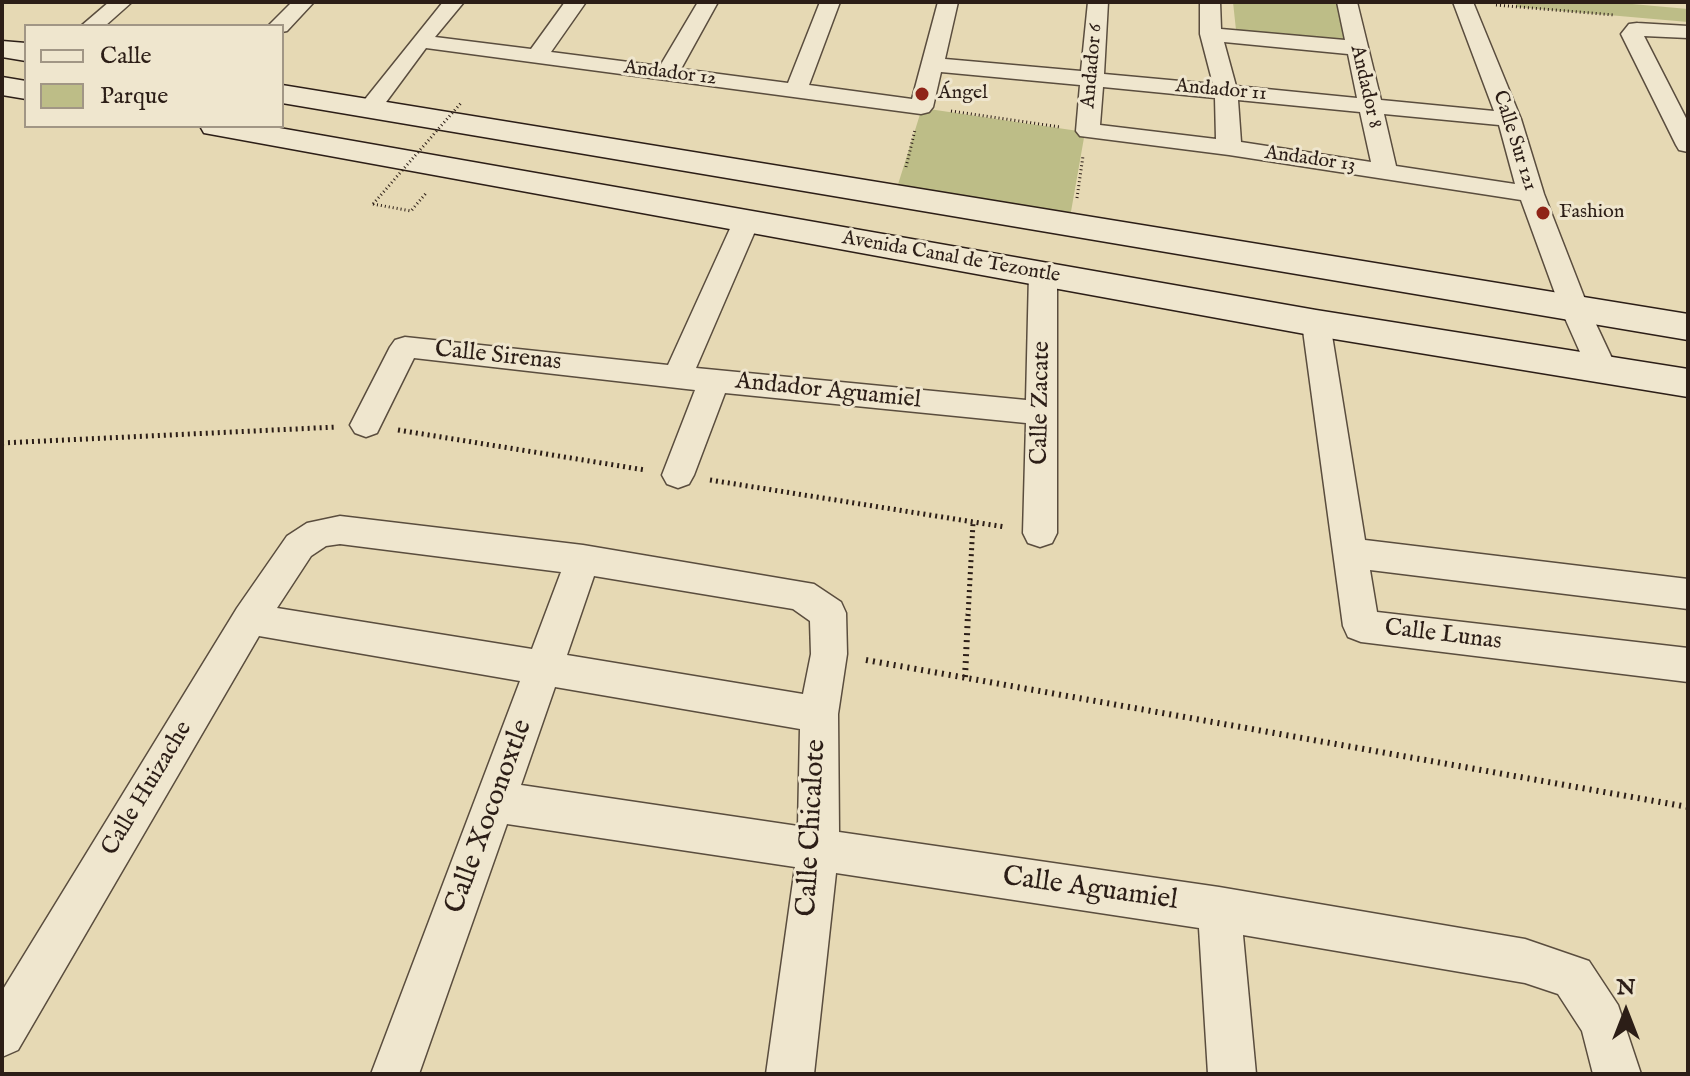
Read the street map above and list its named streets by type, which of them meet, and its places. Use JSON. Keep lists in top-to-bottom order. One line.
{"streets":{"main road":["Avenida Canal de Tezontle"],"street":["Andador 6","Andador 12","Andador 8","Andador 11","Calle Sur 121","Andador 13","Calle Sirenas","Andador Aguamiel","Calle Zacate","Calle Lunas","Calle Huizache","Calle Xoconoxtle","Calle Chicalote","Calle Aguamiel"]},"crossings":[["Andador 6","Andador 11"],["Andador 6","Andador 13"],["Andador 8","Andador 11"],["Andador 8","Andador 13"],["Andador 11","Calle Sur 121"],["Calle Sur 121","Andador 13"],["Calle Sur 121","Avenida Canal de Tezontle"],["Avenida Canal de Tezontle","Calle Zacate"],["Avenida Canal de Tezontle","Calle Lunas"],["Calle Sirenas","Andador Aguamiel"],["Andador Aguamiel","Calle Zacate"],["Calle Huizache","Calle Xoconoxtle"],["Calle Huizache","Calle Chicalote"],["Calle Xoconoxtle","Calle Chicalote"],["Calle Xoconoxtle","Calle Aguamiel"],["Calle Chicalote","Calle Aguamiel"]],"places":["Ángel","Fashion"],"legend":["Calle","Parque"],"north":"top"}
